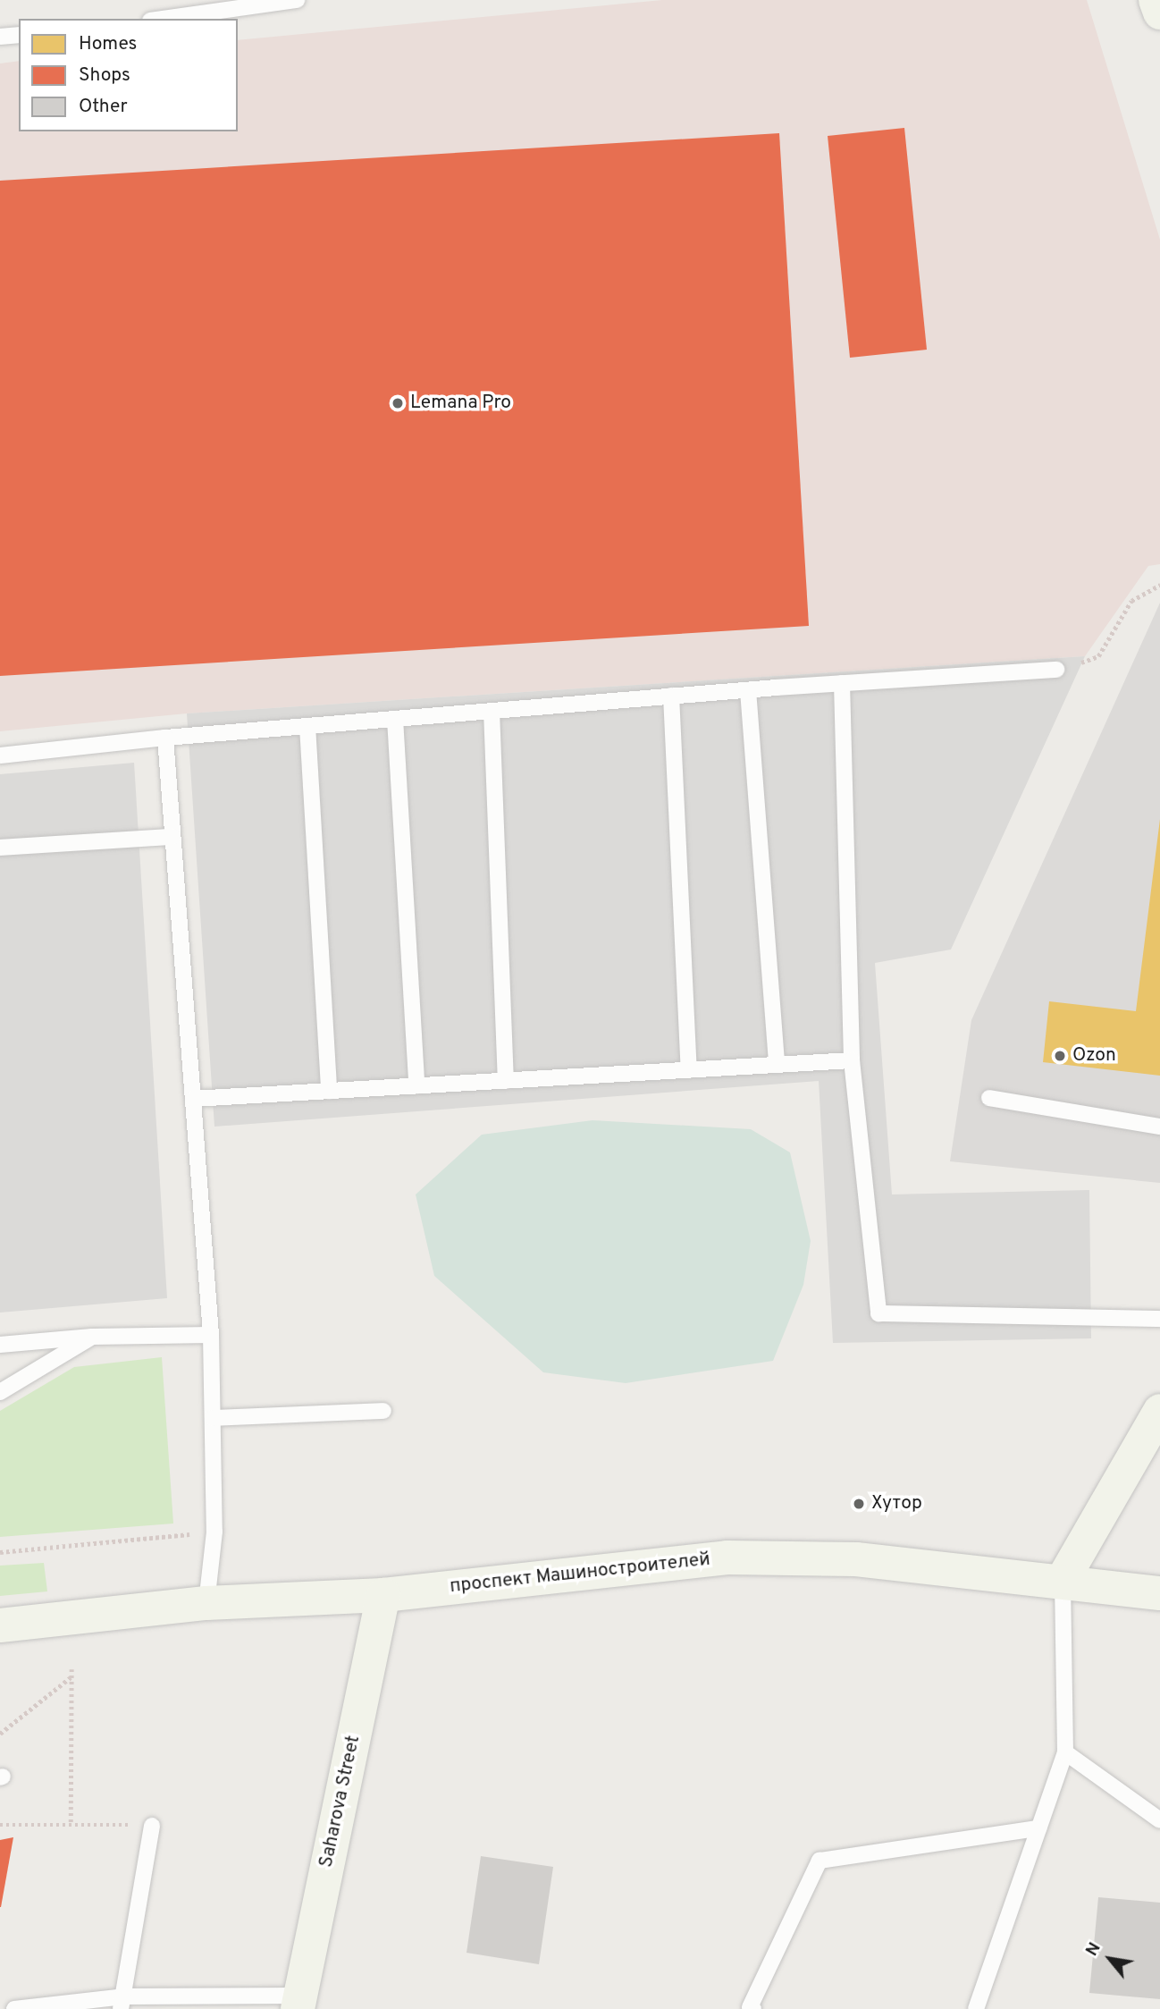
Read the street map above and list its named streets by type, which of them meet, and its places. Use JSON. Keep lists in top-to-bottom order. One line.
{"streets":{"street":["проспект Машиностроителей","Saharova Street"]},"crossings":[["проспект Машиностроителей","Saharova Street"]],"places":["Lemana Pro","Ozon","Хутор"],"legend":["Homes","Shops","Other"],"north":"top left"}
